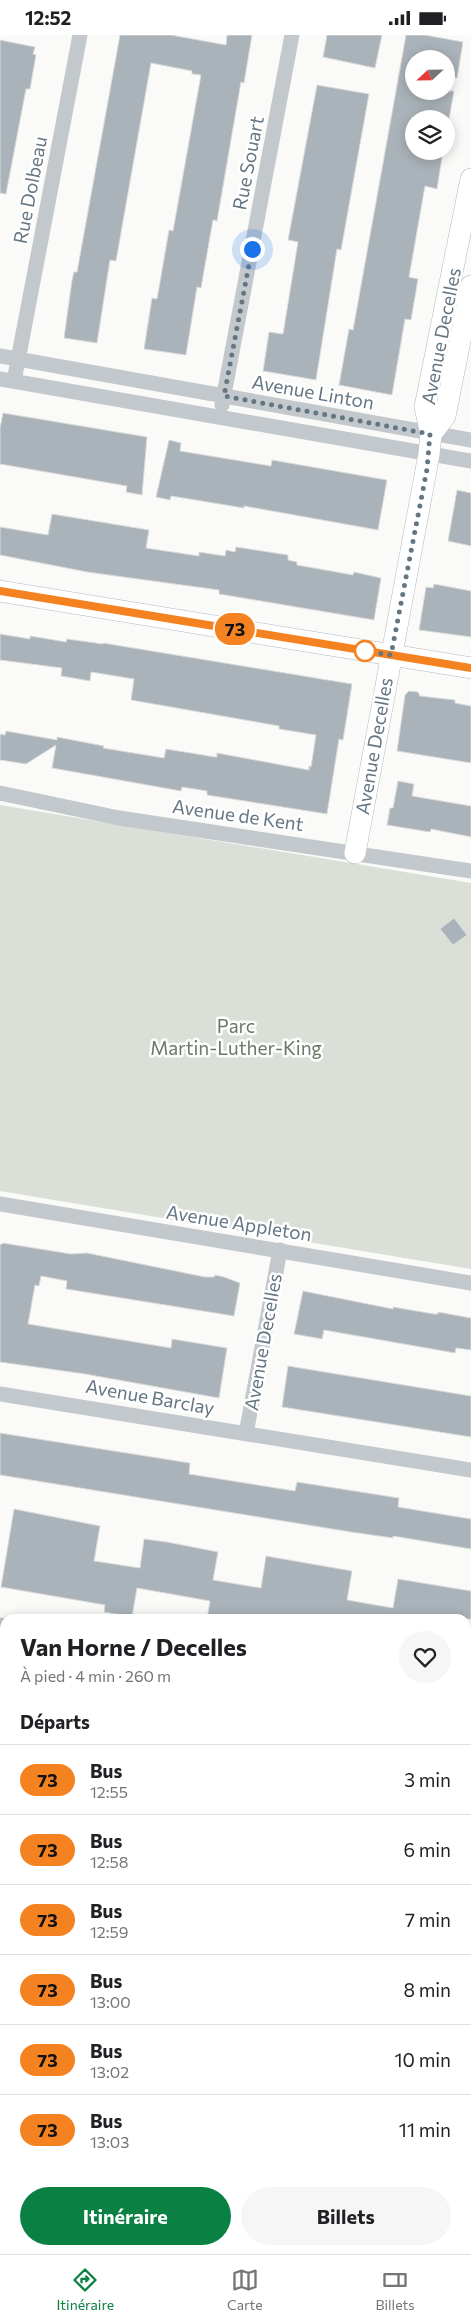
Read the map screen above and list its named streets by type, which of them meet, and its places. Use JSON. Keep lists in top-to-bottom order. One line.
{"streets":{"street":["Rue Souart","Rue Dolbeau","Avenue Decelles","Avenue Linton","Avenue de Kent","Avenue Appleton","Avenue Barclay"]},"crossings":[["Rue Souart","Avenue Linton"],["Rue Dolbeau","Avenue Linton"],["Avenue Decelles","Avenue Linton"],["Avenue Decelles","Avenue de Kent"],["Avenue Decelles","Avenue Appleton"],["Avenue Decelles","Avenue Barclay"]],"parks":["Parc Martin-Luther-King"],"lines":["bus line 73"],"north":"left","page":{"status":"12:52","on_map":"73","heading":[["Van Horne / Decelles","À pied · 4 min · 260 m"],"Départs"],"list":[{"mark":"73","name":"Bus","note":"12:55","value":"3 min"},{"mark":"73","name":"Bus","note":"12:58","value":"6 min"},{"mark":"73","name":"Bus","note":"12:59","value":"7 min"},{"mark":"73","name":"Bus","note":"13:00","value":"8 min"},{"mark":"73","name":"Bus","note":"13:02","value":"10 min"},{"mark":"73","name":"Bus","note":"13:03","value":"11 min"}],"buttons":["Itinéraire","Billets"],"tabs":["Itinéraire","Carte","Billets"]}}
